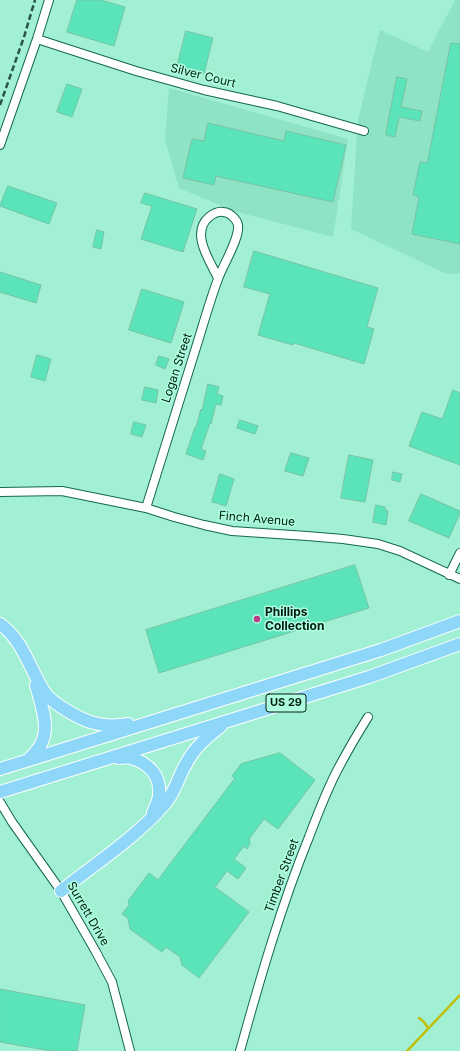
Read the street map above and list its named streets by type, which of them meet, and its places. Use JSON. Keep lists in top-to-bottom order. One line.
{"streets":{"highway":["US 29"],"street":["Silver Court","Logan Street","Finch Avenue","Timber Street","Surrett Drive"]},"crossings":[["Logan Street","Finch Avenue"]],"places":["Phillips Collection"]}
